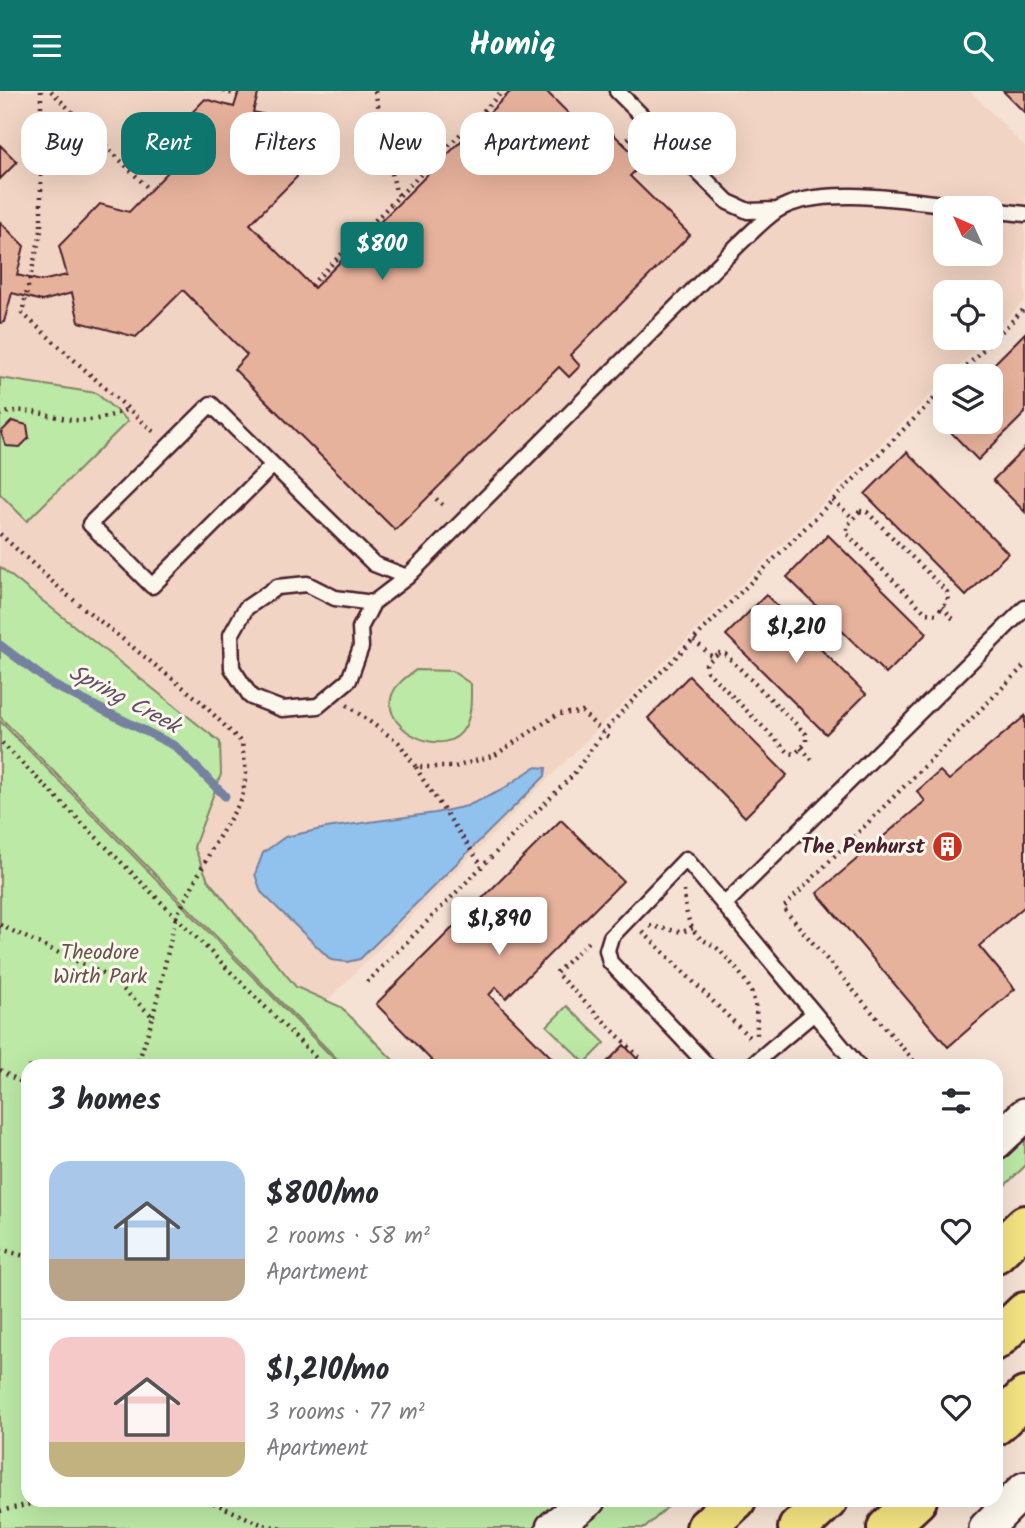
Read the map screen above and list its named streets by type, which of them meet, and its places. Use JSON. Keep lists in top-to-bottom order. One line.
{"water":["Spring Creek"],"parks":["Theodore Wirth Park"],"places":{"building":["The Penhurst"]},"north":"top left","page":{"header":"Homiq","chip":["Buy","Rent","Filters","New","Apartment","House"],"price":["$800","$1,210","$1,890"],"heading":"3 homes","list":[{"name":"$800/mo","note":"2 rooms · 58 m² · Apartment"},{"name":"$1,210/mo","note":"3 rooms · 77 m² · Apartment"}]}}
